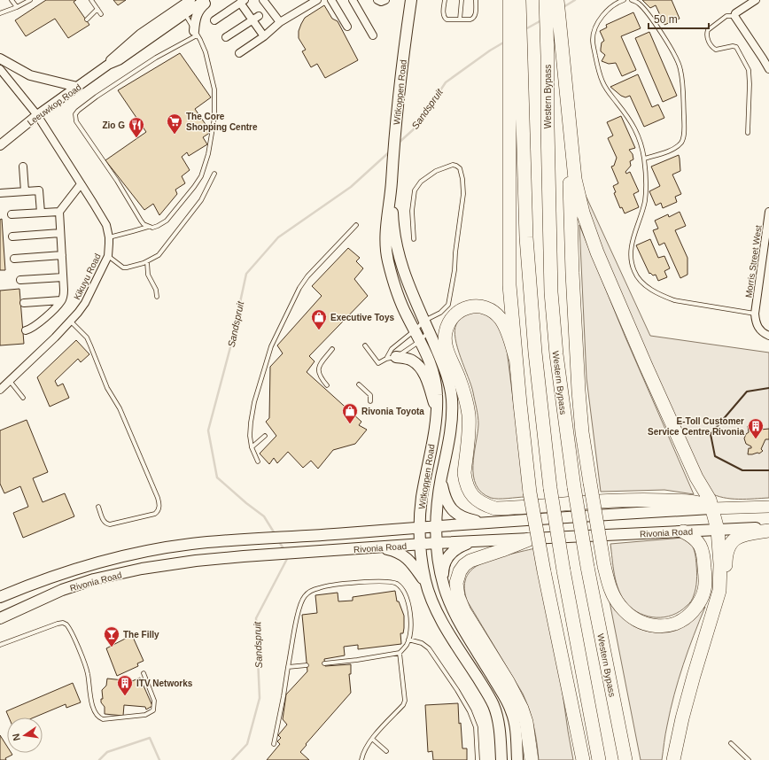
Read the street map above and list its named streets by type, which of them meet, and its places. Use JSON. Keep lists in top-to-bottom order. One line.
{"streets":{"highway":["Western Bypass"],"main road":["Witkoppen Road","Rivonia Road"],"street":["Leeuwkop Road","Morris Street West","Kikuyu Road"]},"crossings":[["Witkoppen Road","Rivonia Road"],["Leeuwkop Road","Kikuyu Road"]],"water":["Sandspruit"],"places":{"supermarket":["The Core Shopping Centre"],"restaurant":["Zio G"],"shop":["Executive Toys","Rivonia Toyota"],"building":["E-Toll Customer Service Centre Rivonia","ITV Networks"],"bar":["The Filly"]},"scale_bar":"50 m","north":"left"}
